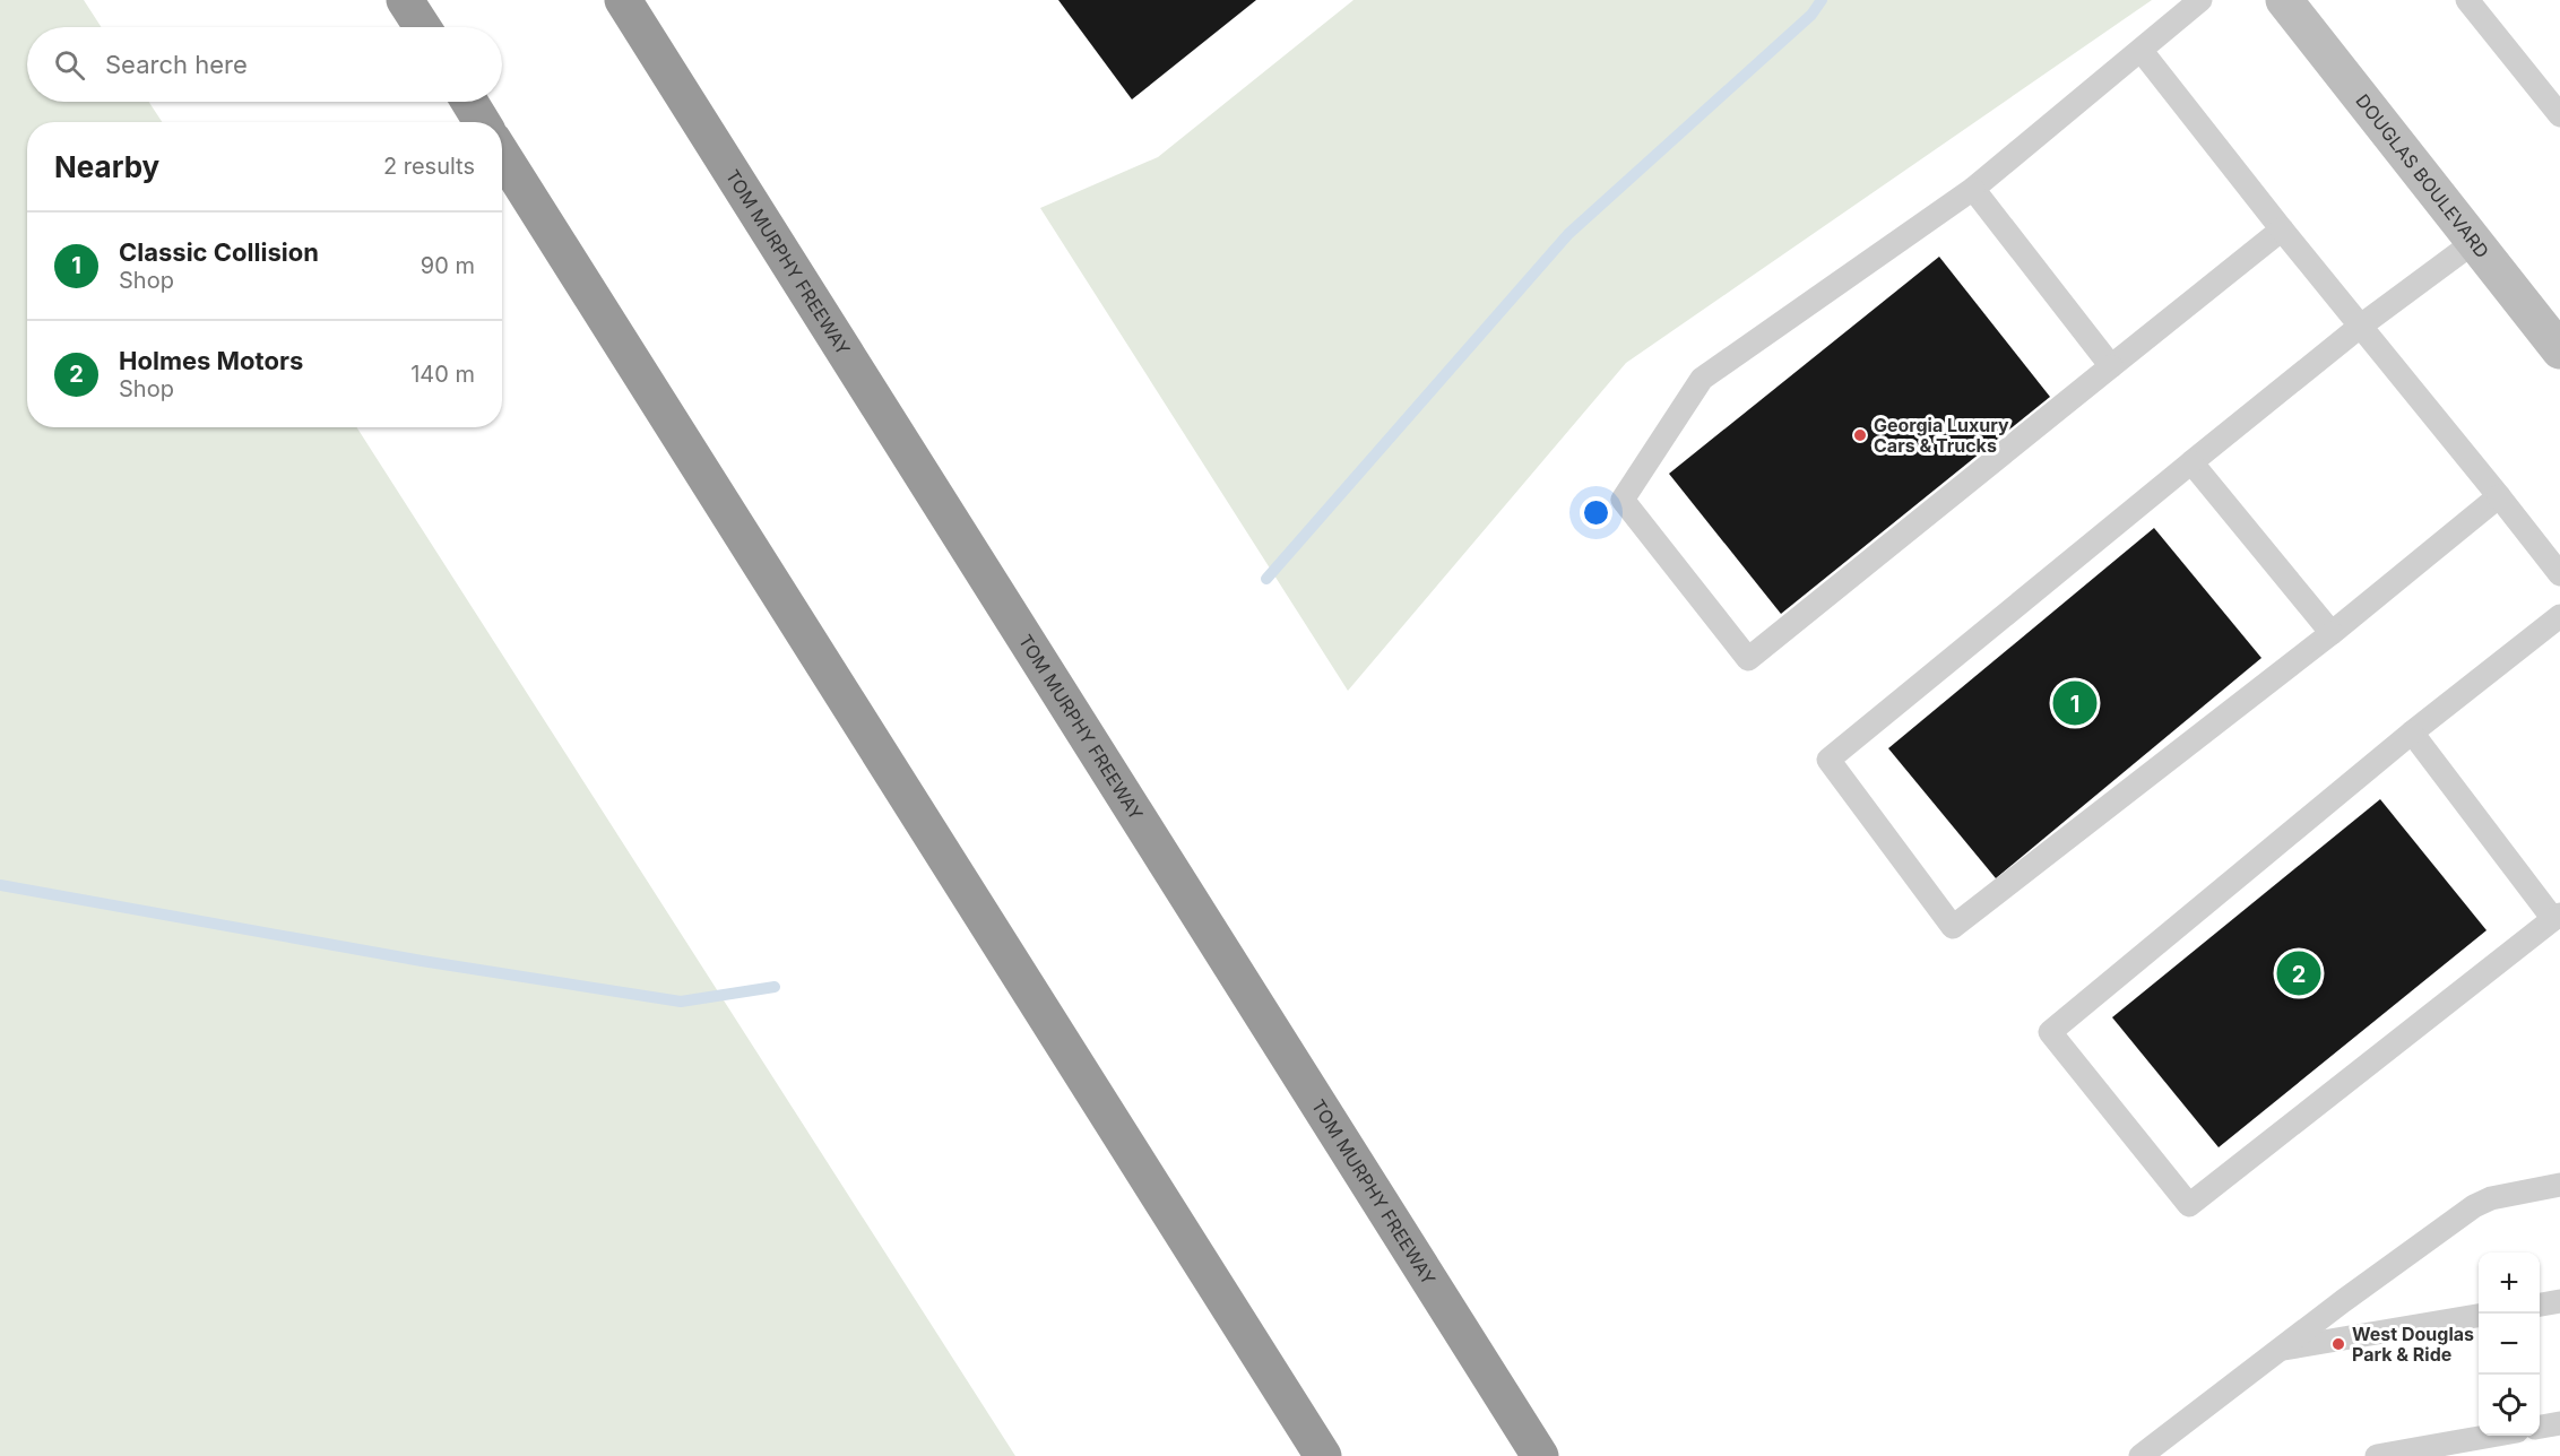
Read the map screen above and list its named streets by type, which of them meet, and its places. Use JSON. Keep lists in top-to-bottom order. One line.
{"streets":{"highway":["TOM MURPHY FREEWAY"],"main road":["DOUGLAS BOULEVARD"]},"places":["Georgia Luxury Cars & Trucks","West Douglas Park & Ride"],"page":{"search":"Search here","heading":["Nearby","2 results"],"list":[{"mark":"1","name":"Classic Collision","note":"Shop","value":"90 m"},{"mark":"2","name":"Holmes Motors","note":"Shop","value":"140 m"}],"pins":["1","2"],"map_buttons":["+","−"]}}
